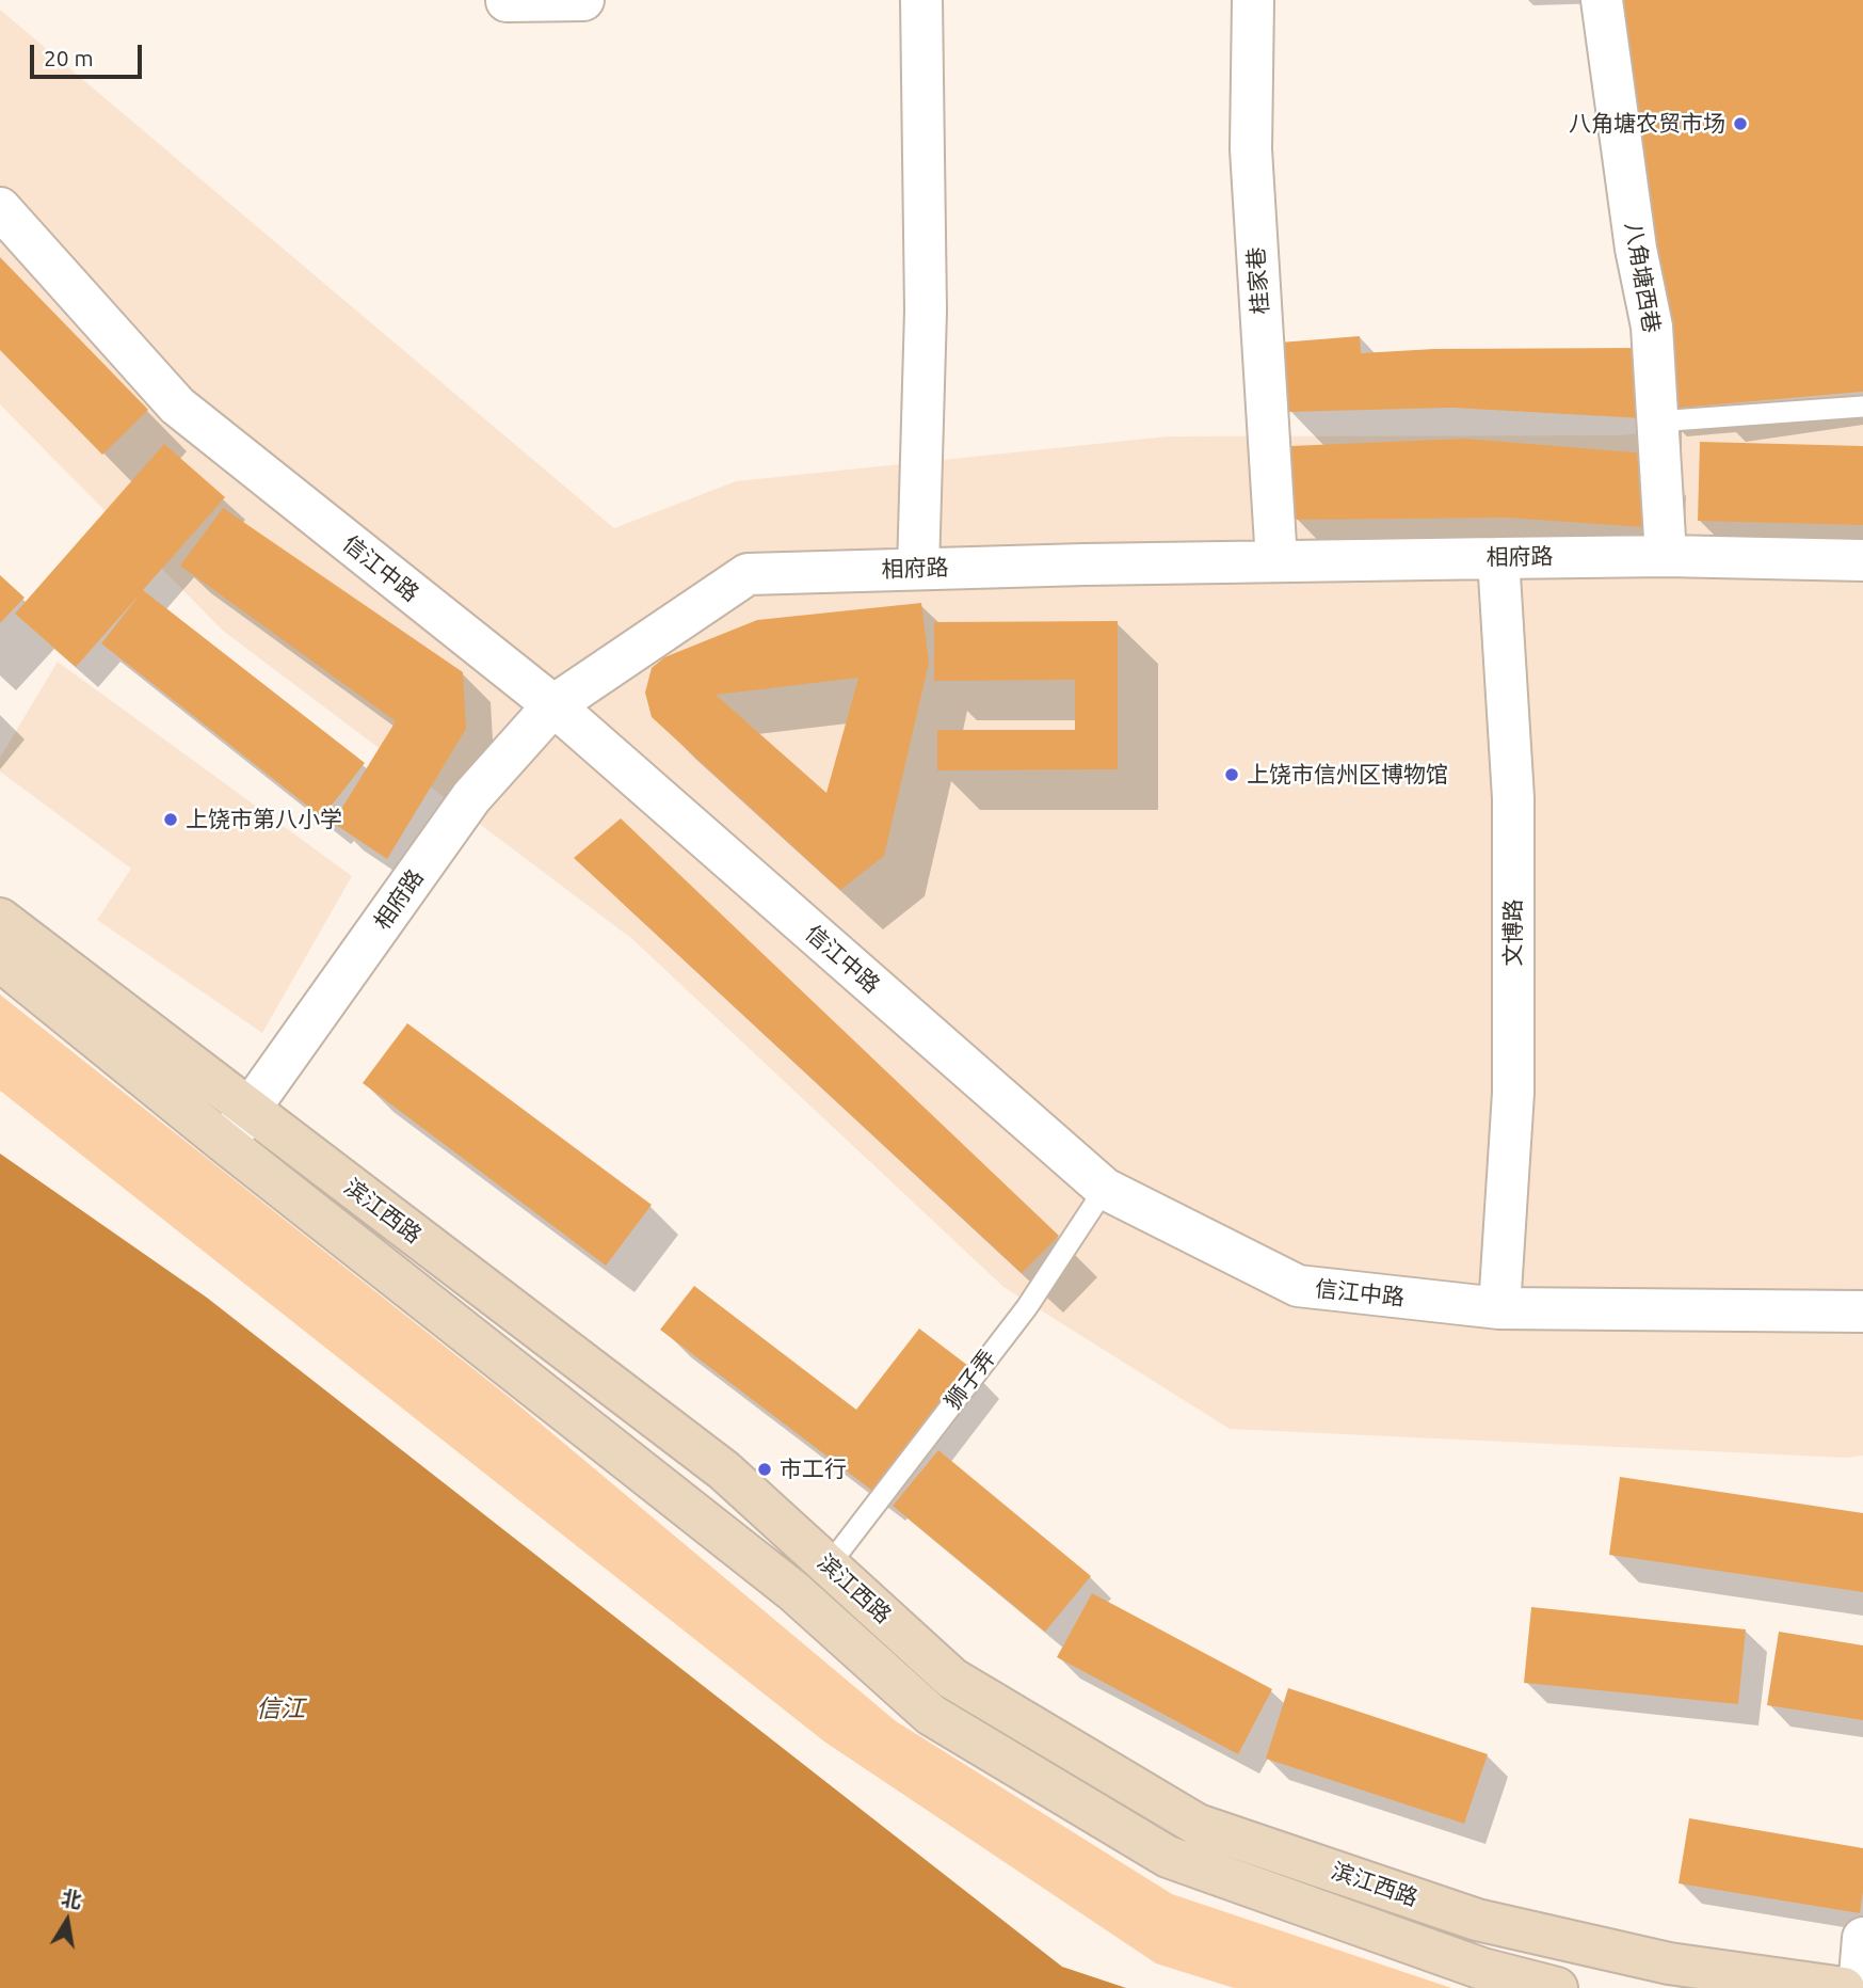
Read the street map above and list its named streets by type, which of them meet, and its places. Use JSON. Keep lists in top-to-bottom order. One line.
{"streets":{"main road":["滨江西路"],"street":["八角塘西巷","桂家巷","相府路","信江中路","文博路"],"lane":["狮子弄"]},"crossings":[["八角塘西巷","相府路"],["桂家巷","相府路"],["相府路","信江中路"],["相府路","文博路"],["相府路","滨江西路"],["信江中路","文博路"],["信江中路","狮子弄"],["滨江西路","狮子弄"]],"water":["信江"],"places":["八角塘农贸市场","上饶市信州区博物馆","上饶市第八小学","市工行"],"scale_bar":"20 m","north":"top"}
